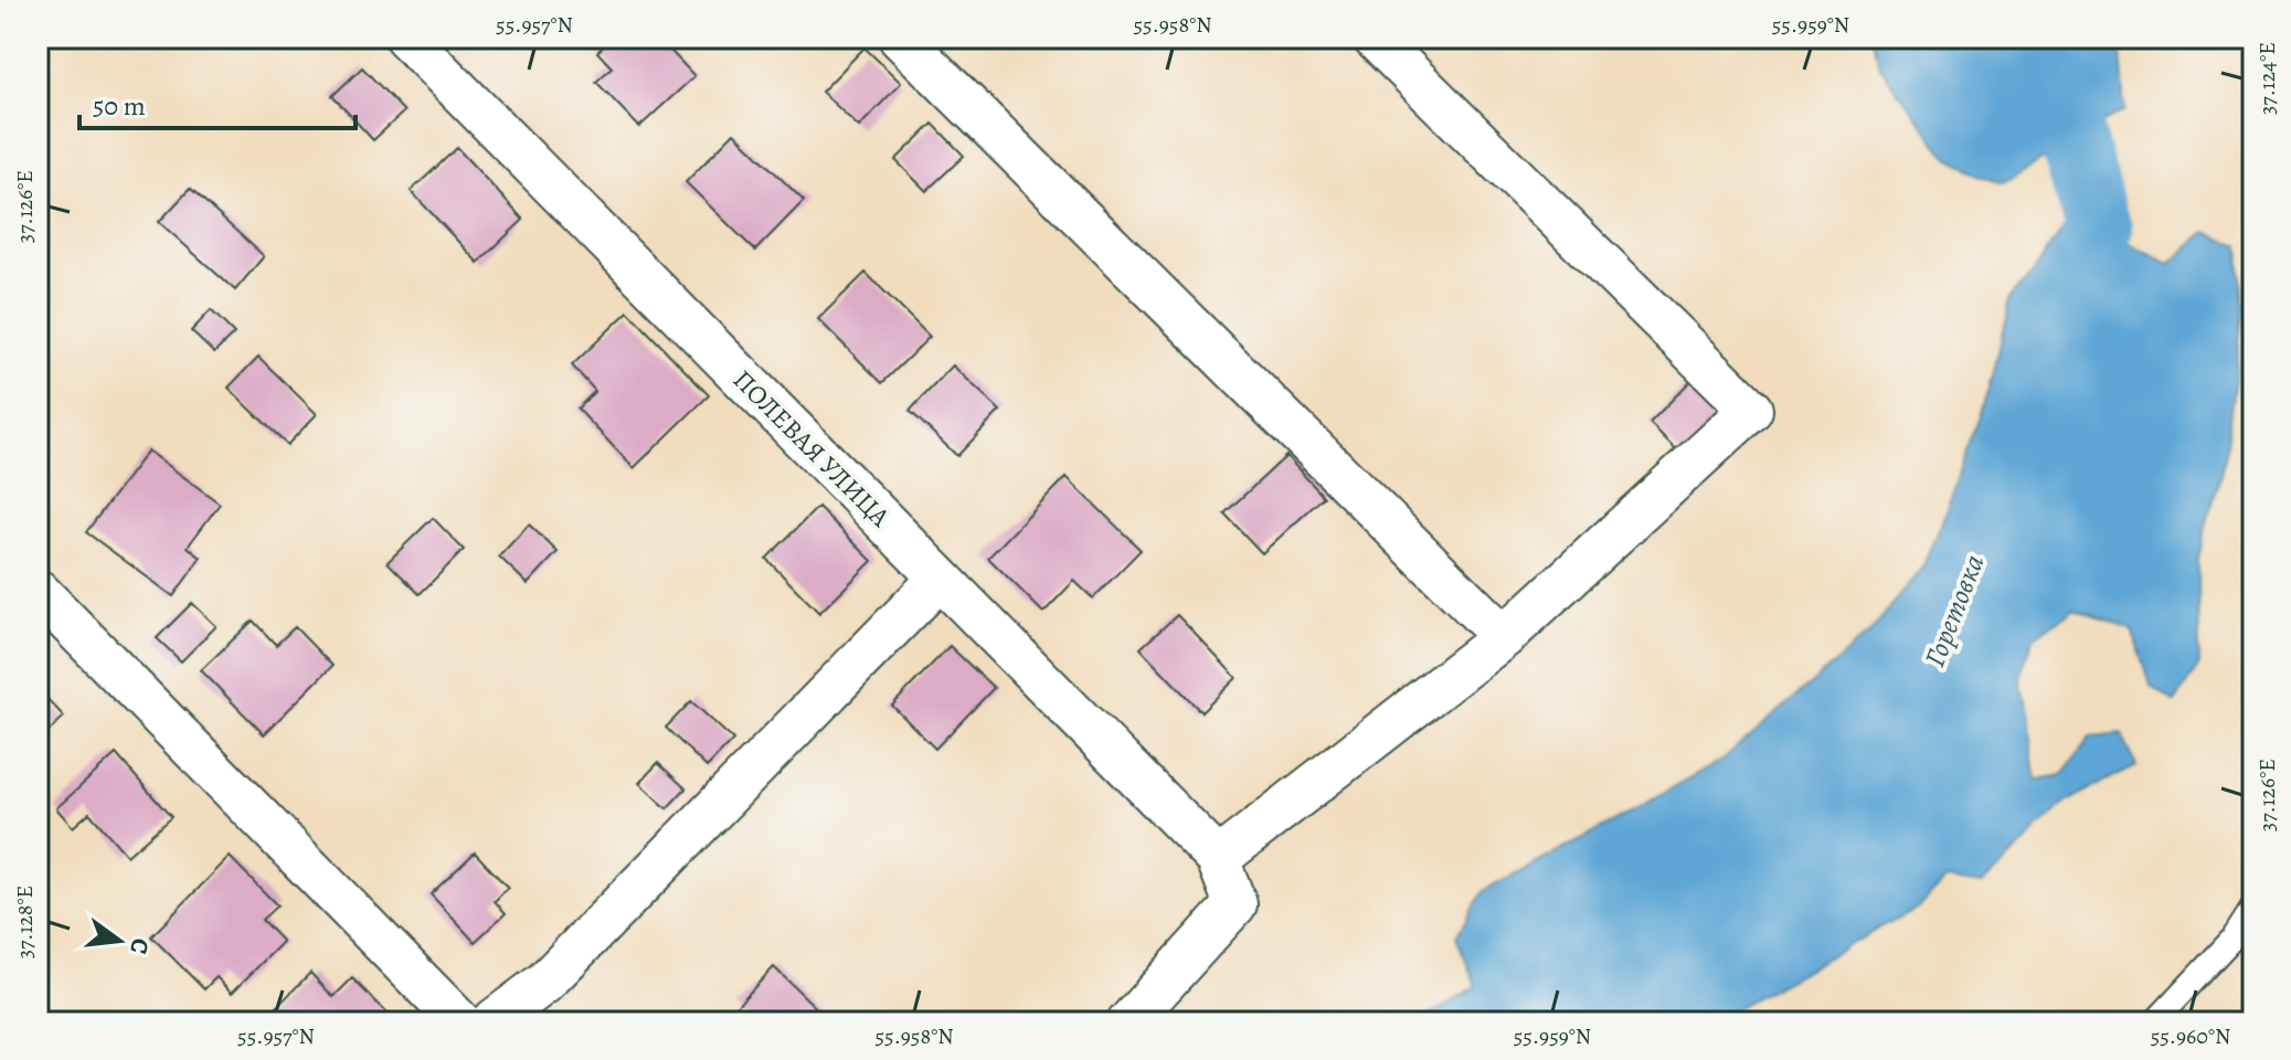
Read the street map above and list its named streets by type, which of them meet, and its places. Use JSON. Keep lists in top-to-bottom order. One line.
{"streets":{"street":["ПОЛЕВАЯ УЛИЦА"]},"water":["Горетовка"],"scale_bar":"50 m","north":"right","coordinates":["55.957°N","55.958°N","55.959°N","37.124°E","37.126°E","37.128°E","55.960°N"]}
